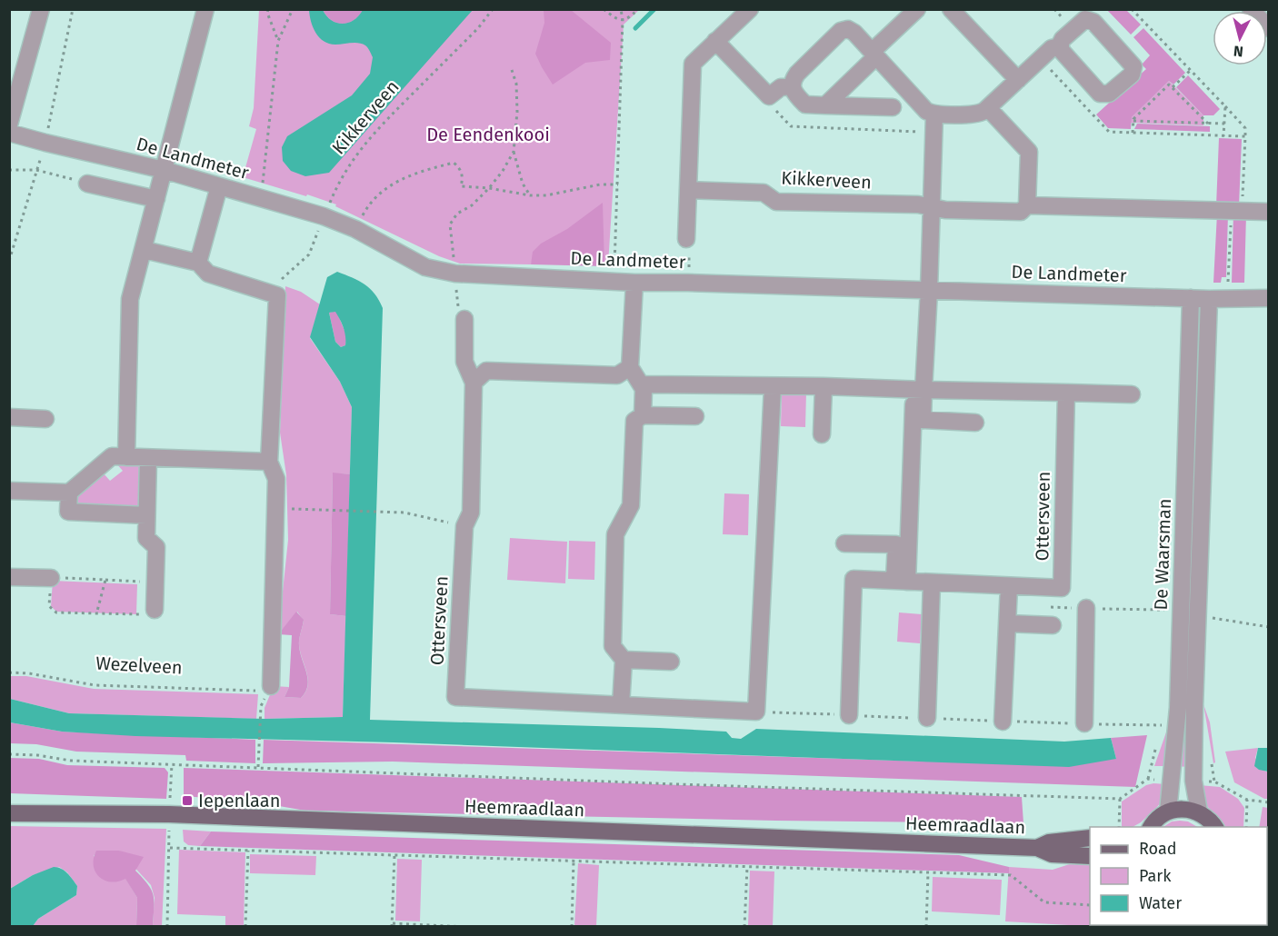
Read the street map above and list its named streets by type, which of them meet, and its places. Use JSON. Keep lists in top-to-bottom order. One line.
{"streets":{"main road":["Heemraadlaan"],"street":["Kikkerveen","De Landmeter","Ottersveen","De Waarsman"],"path":["Wezelveen"]},"crossings":[["Kikkerveen","De Landmeter"],["De Landmeter","De Waarsman"]],"parks":["De Eendenkooi"],"places":{"transit":["Iepenlaan"]},"legend":["Road","Park","Water"],"north":"bottom"}
